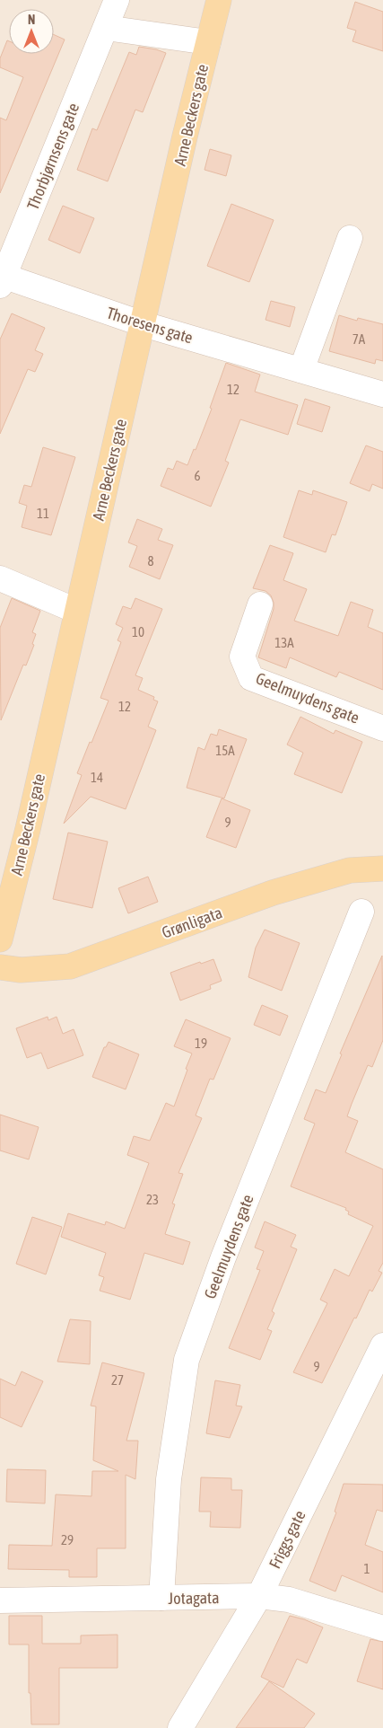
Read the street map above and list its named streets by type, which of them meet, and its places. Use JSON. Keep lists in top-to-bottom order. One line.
{"streets":{"main road":["Arne Beckers gate","Grønligata"],"street":["Thorbjørnsens gate","Thoresens gate","Geelmuydens gate","Friggs gate","Jotagata"]},"crossings":[["Arne Beckers gate","Thoresens gate"],["Thorbjørnsens gate","Thoresens gate"],["Geelmuydens gate","Jotagata"],["Friggs gate","Jotagata"]],"house_numbers":["7A","12","6","11","8","10","13A","12","15A","14","9","19","23","9","27","29","1"],"north":"top"}
